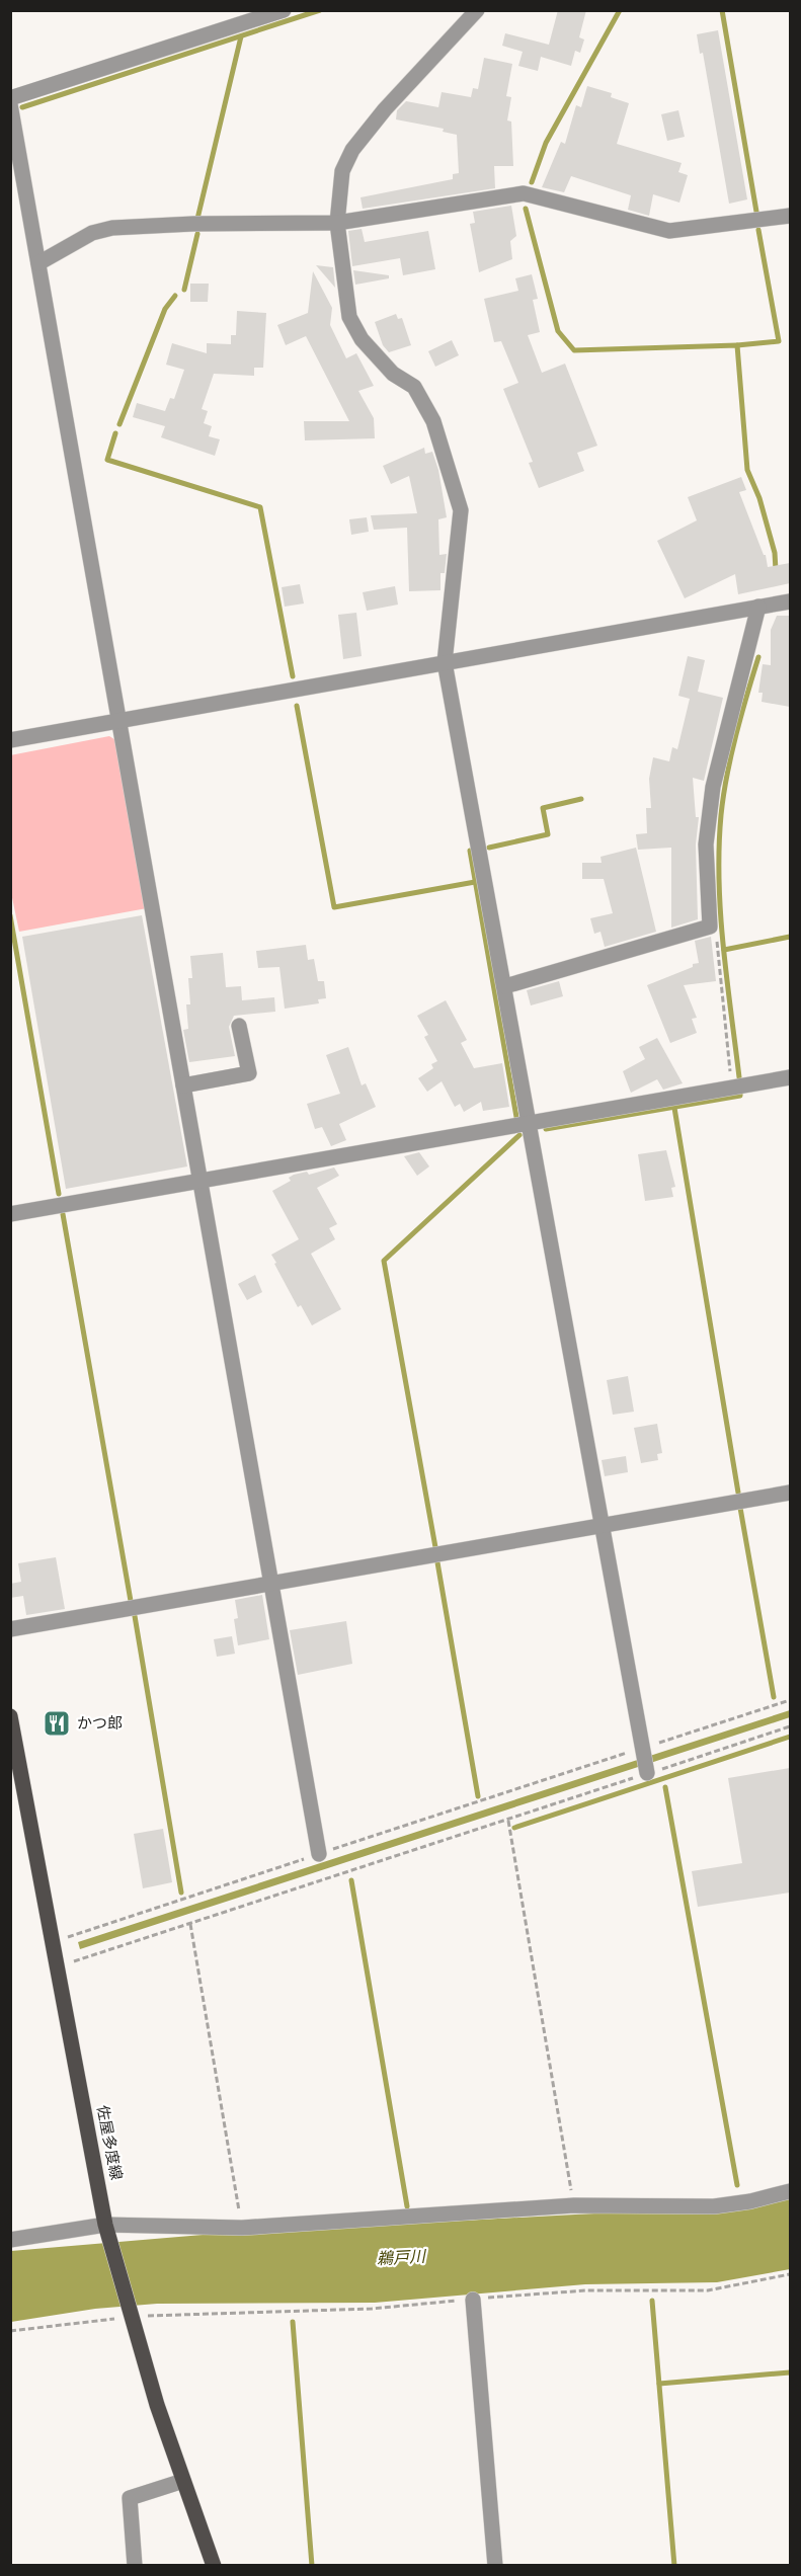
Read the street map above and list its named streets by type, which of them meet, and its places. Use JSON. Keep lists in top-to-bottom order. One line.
{"streets":{"main road":["佐屋多度線"]},"water":["鵜戸川"],"places":{"restaurant":["かつ郎"]}}
